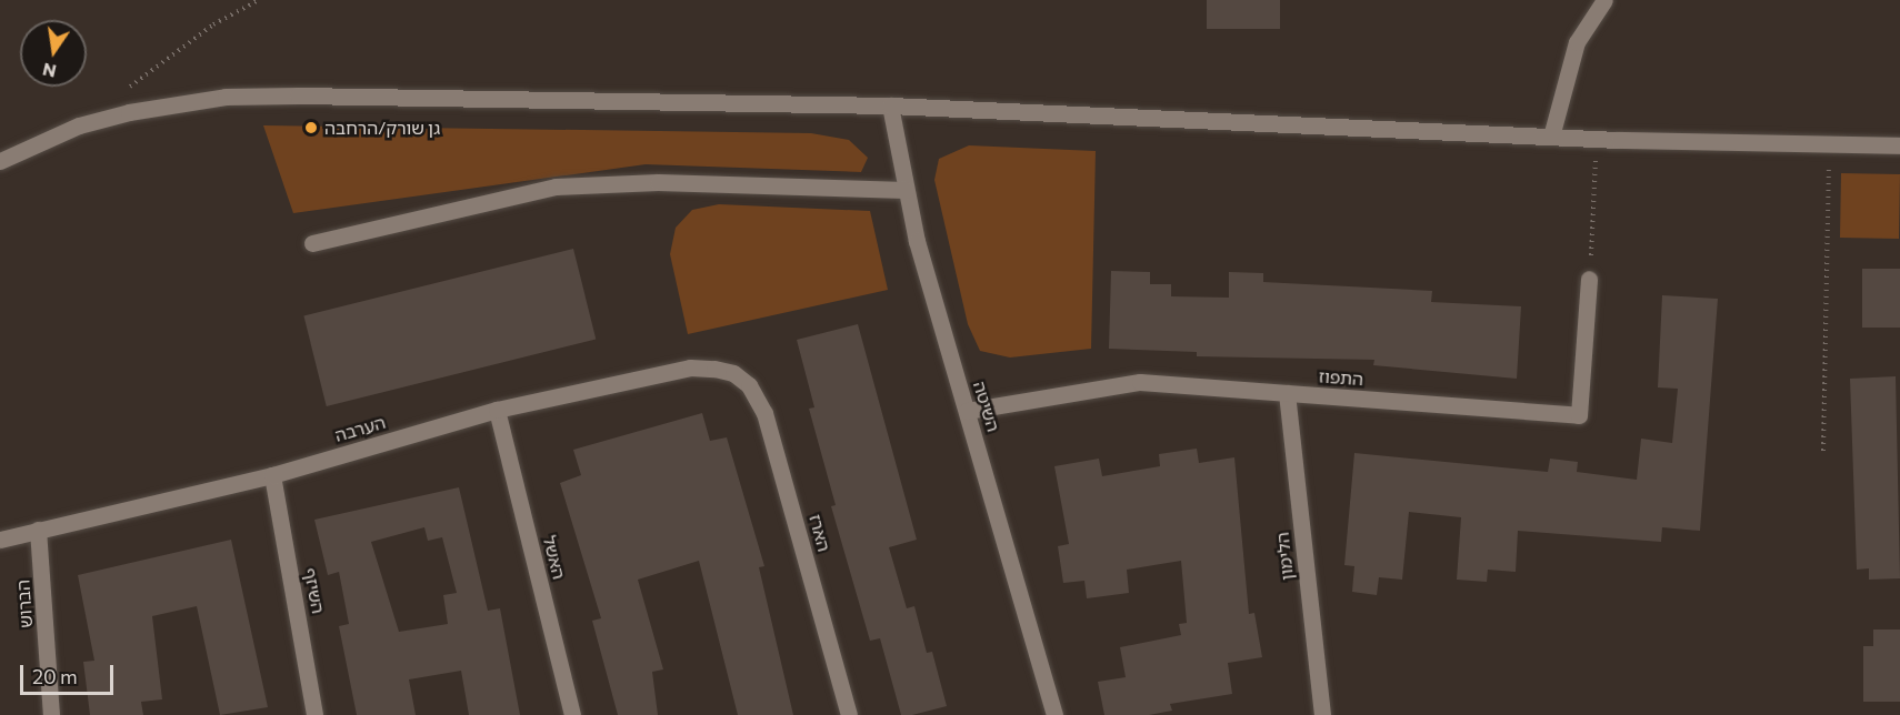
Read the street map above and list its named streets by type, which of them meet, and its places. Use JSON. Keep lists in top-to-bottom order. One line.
{"streets":{"street":["התפוז","השיטה","הערבה","הארז","הלימון","האשל","השיזף","הברוש"]},"crossings":[["התפוז","השיטה"],["התפוז","הלימון"],["הערבה","הארז"],["הערבה","האשל"],["הערבה","השיזף"],["הערבה","הברוש"]],"places":["גן שורק/הרחבה"],"scale_bar":"20 m","north":"bottom"}
